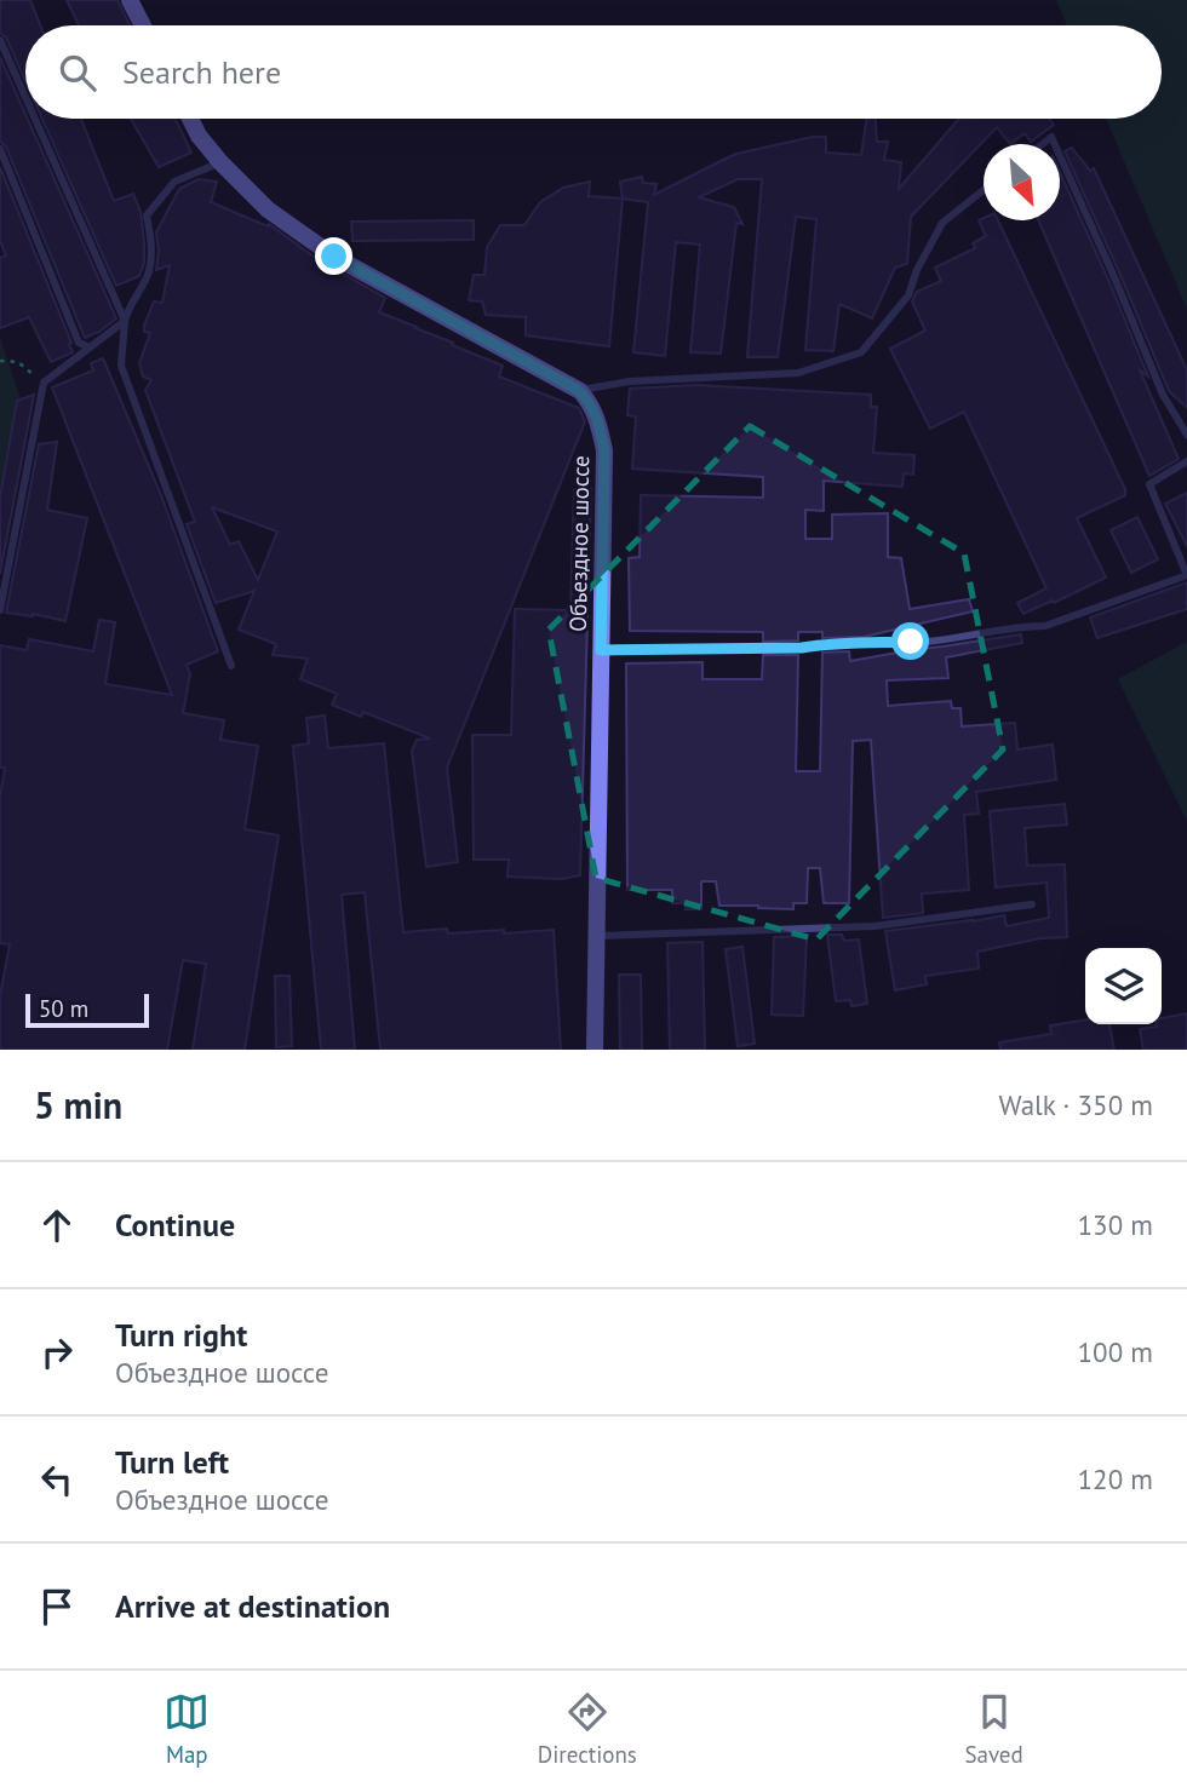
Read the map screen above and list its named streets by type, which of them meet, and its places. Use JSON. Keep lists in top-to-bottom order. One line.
{"streets":{"street":["Объездное шоссе"]},"scale_bar":"50 m","north":"bottom right","page":{"search":"Search here","scale":"50 m","heading":["5 min","Walk · 350 m"],"list":[["Continue","130 m"],["Turn right","Объездное шоссе","100 m"],["Turn left","Объездное шоссе","120 m"],"Arrive at destination"],"nav":["Map","Directions","Saved"]}}
